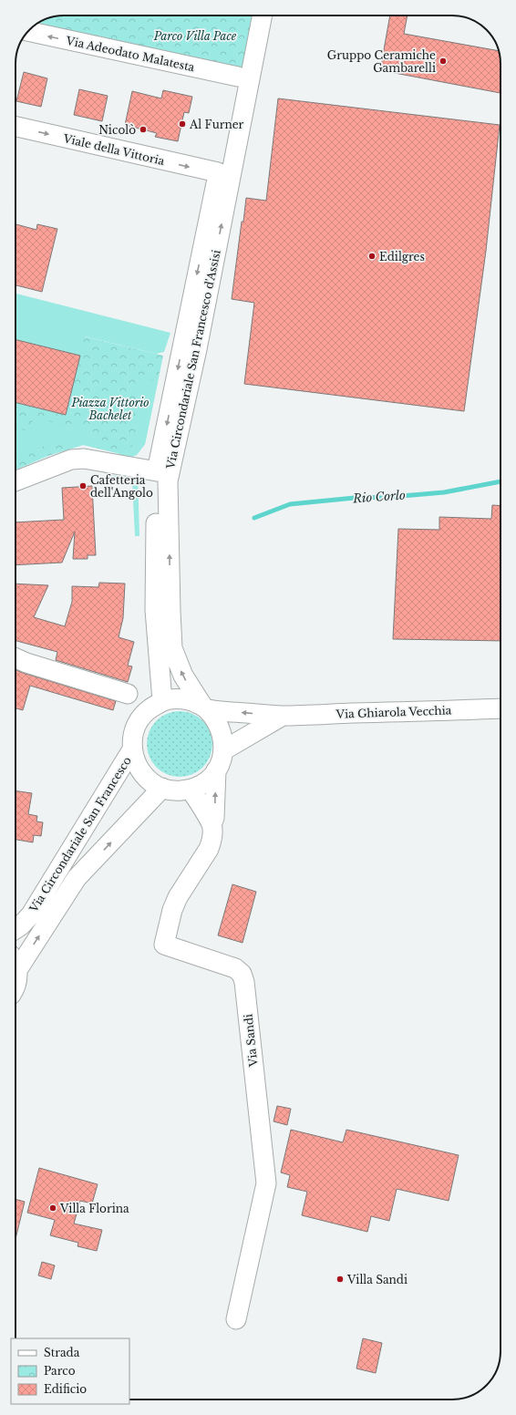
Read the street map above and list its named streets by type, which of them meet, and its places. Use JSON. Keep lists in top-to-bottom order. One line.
{"streets":{"street":["Via Adeodato Malatesta","Viale della Vittoria","Via Circondariale San Francesco d'Assisi","Via Ghiarola Vecchia","Via Circondariale San Francesco","Via Sandi"]},"crossings":[["Via Adeodato Malatesta","Via Circondariale San Francesco d'Assisi"],["Viale della Vittoria","Via Circondariale San Francesco d'Assisi"],["Via Circondariale San Francesco d'Assisi","Via Ghiarola Vecchia"],["Via Circondariale San Francesco d'Assisi","Via Circondariale San Francesco"],["Via Circondariale San Francesco d'Assisi","Via Sandi"],["Via Ghiarola Vecchia","Via Circondariale San Francesco"],["Via Ghiarola Vecchia","Via Sandi"],["Via Circondariale San Francesco","Via Sandi"]],"one_way":["Via Adeodato Malatesta","Viale della Vittoria"],"water":["Rio Corlo"],"parks":["Parco Villa Pace","Piazza Vittorio Bachelet"],"places":["Gruppo Ceramiche Gambarelli","Al Furner","Nicolò","Edilgres","Cafetteria dell'Angolo","Villa Florina","Villa Sandi"],"legend":["Strada","Parco","Edificio"]}
